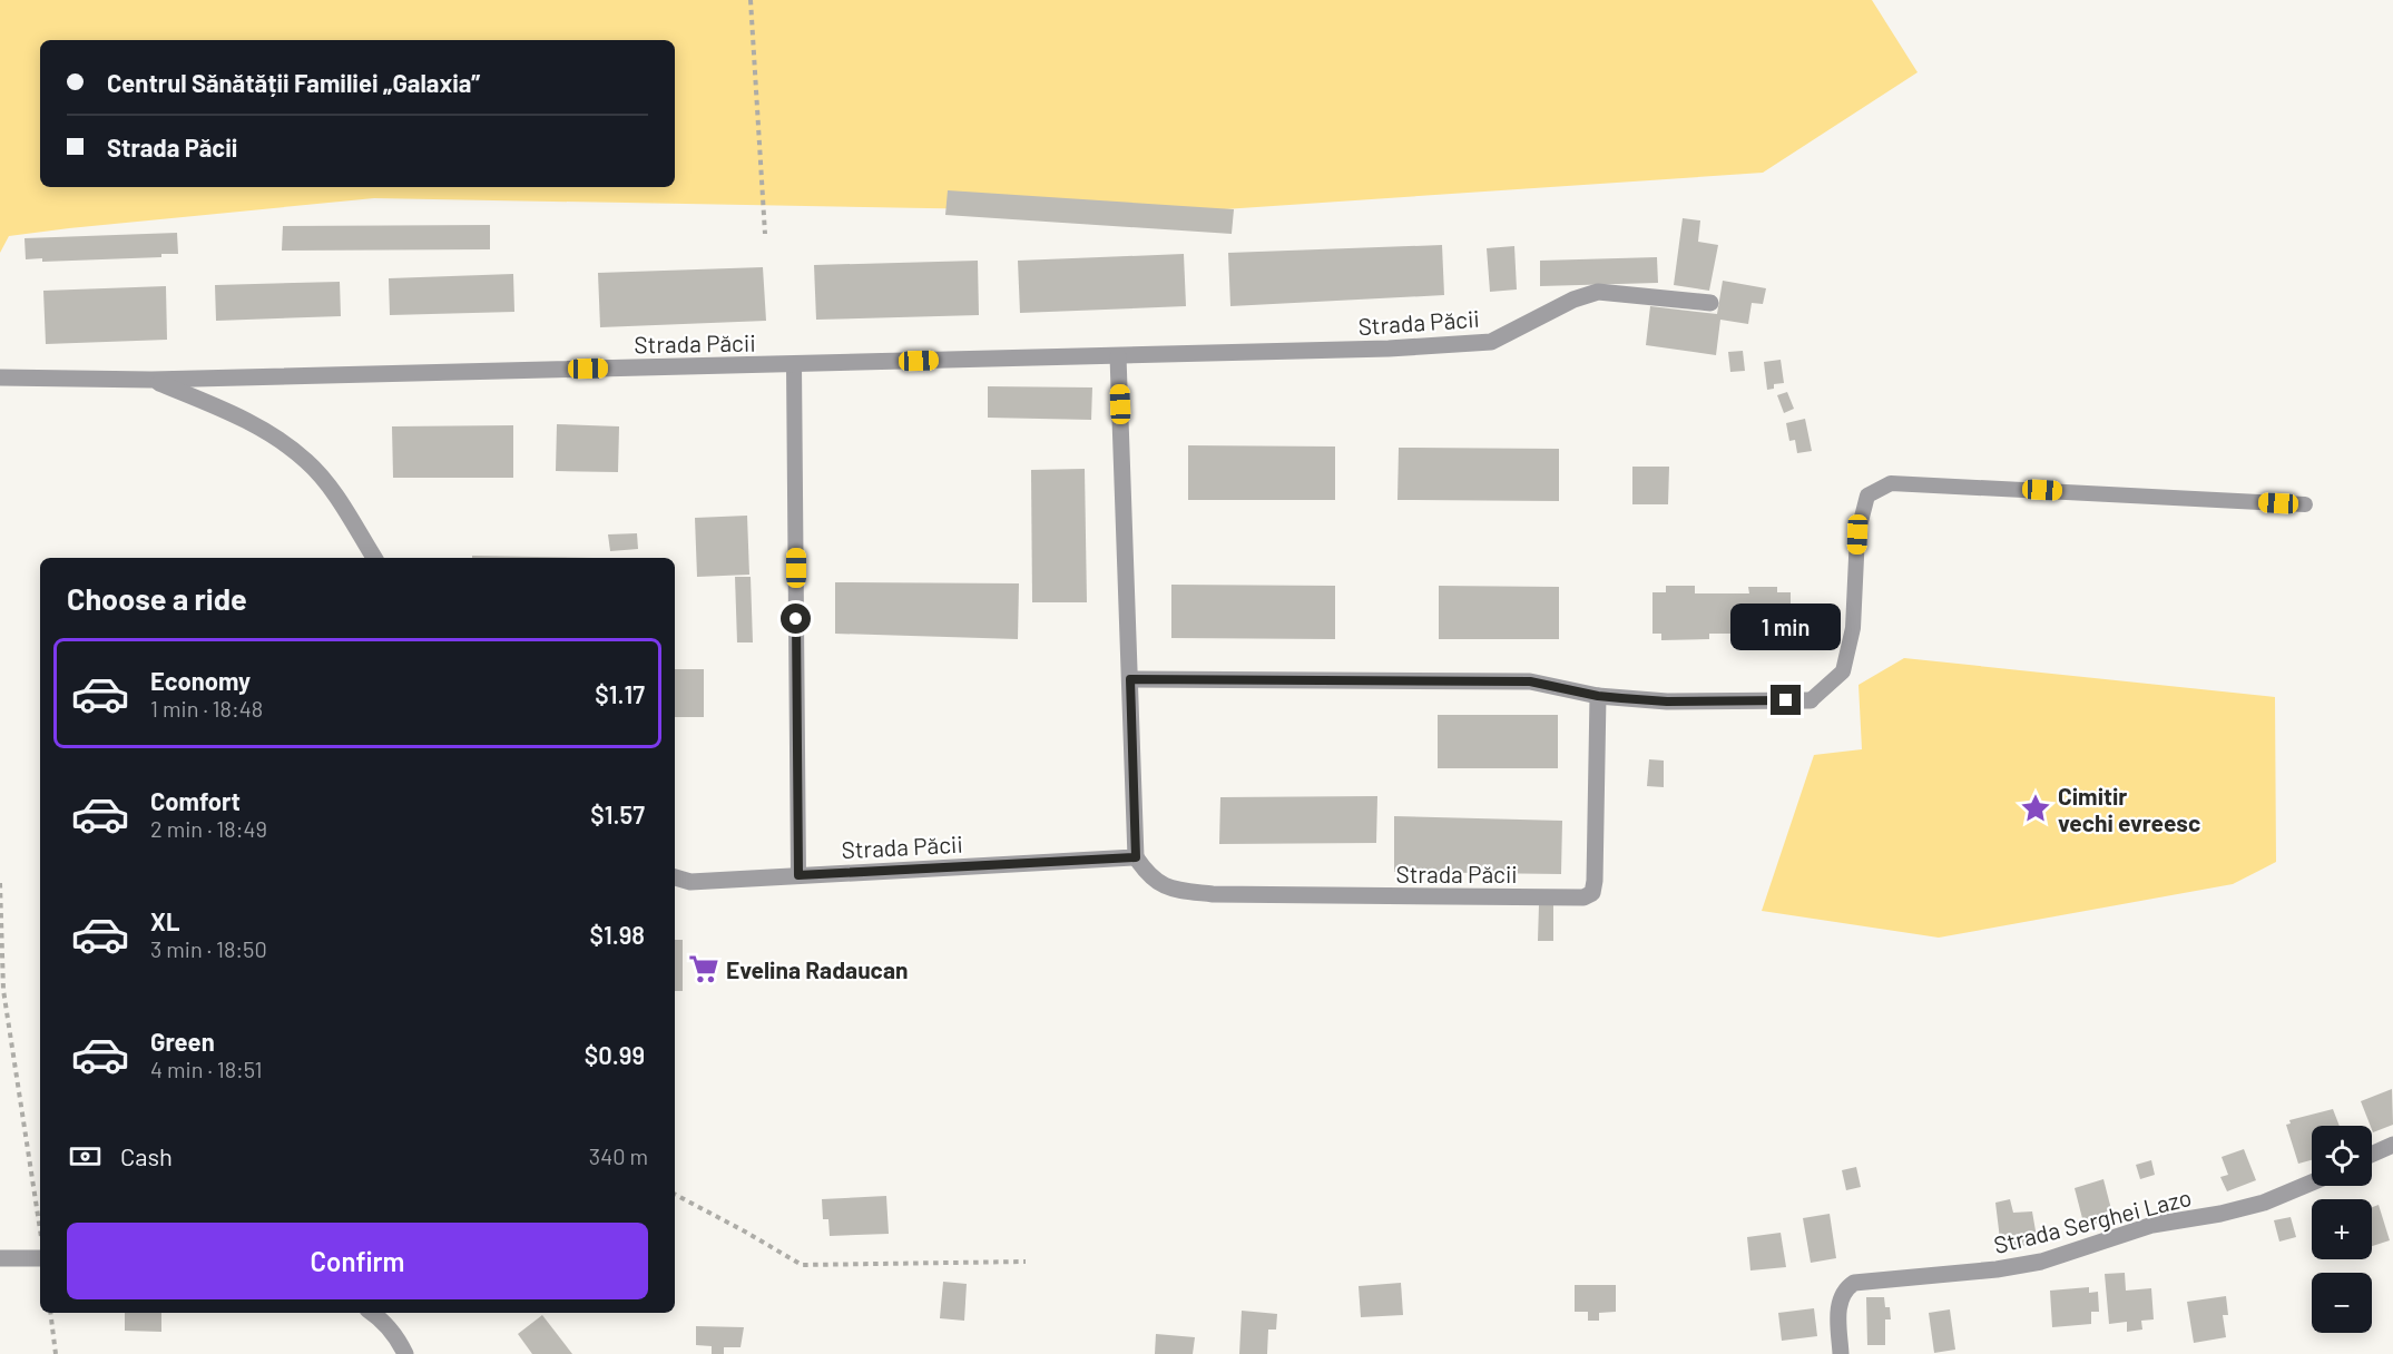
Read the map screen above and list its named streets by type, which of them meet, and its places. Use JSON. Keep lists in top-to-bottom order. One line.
{"streets":{"street":["Strada Păcii","Strada Serghei Lazo"]},"places":{"place":["Cimitir vechi evreesc"],"supermarket":["Evelina Radaucan"]},"page":{"banner":["Centrul Sănătății Familiei „Galaxia”","Strada Păcii"],"heading":"Choose a ride","bubble":"1 min","list":[{"name":"Economy","note":"1 min · 18:48","value":"$1.17"},{"name":"Comfort","note":"2 min · 18:49","value":"$1.57"},{"name":"XL","note":"3 min · 18:50","value":"$1.98"},{"name":"Green","note":"4 min · 18:51","value":"$0.99"}],"pay":["Cash","340 m"],"map_buttons":["+","−"],"buttons":"Confirm"}}
